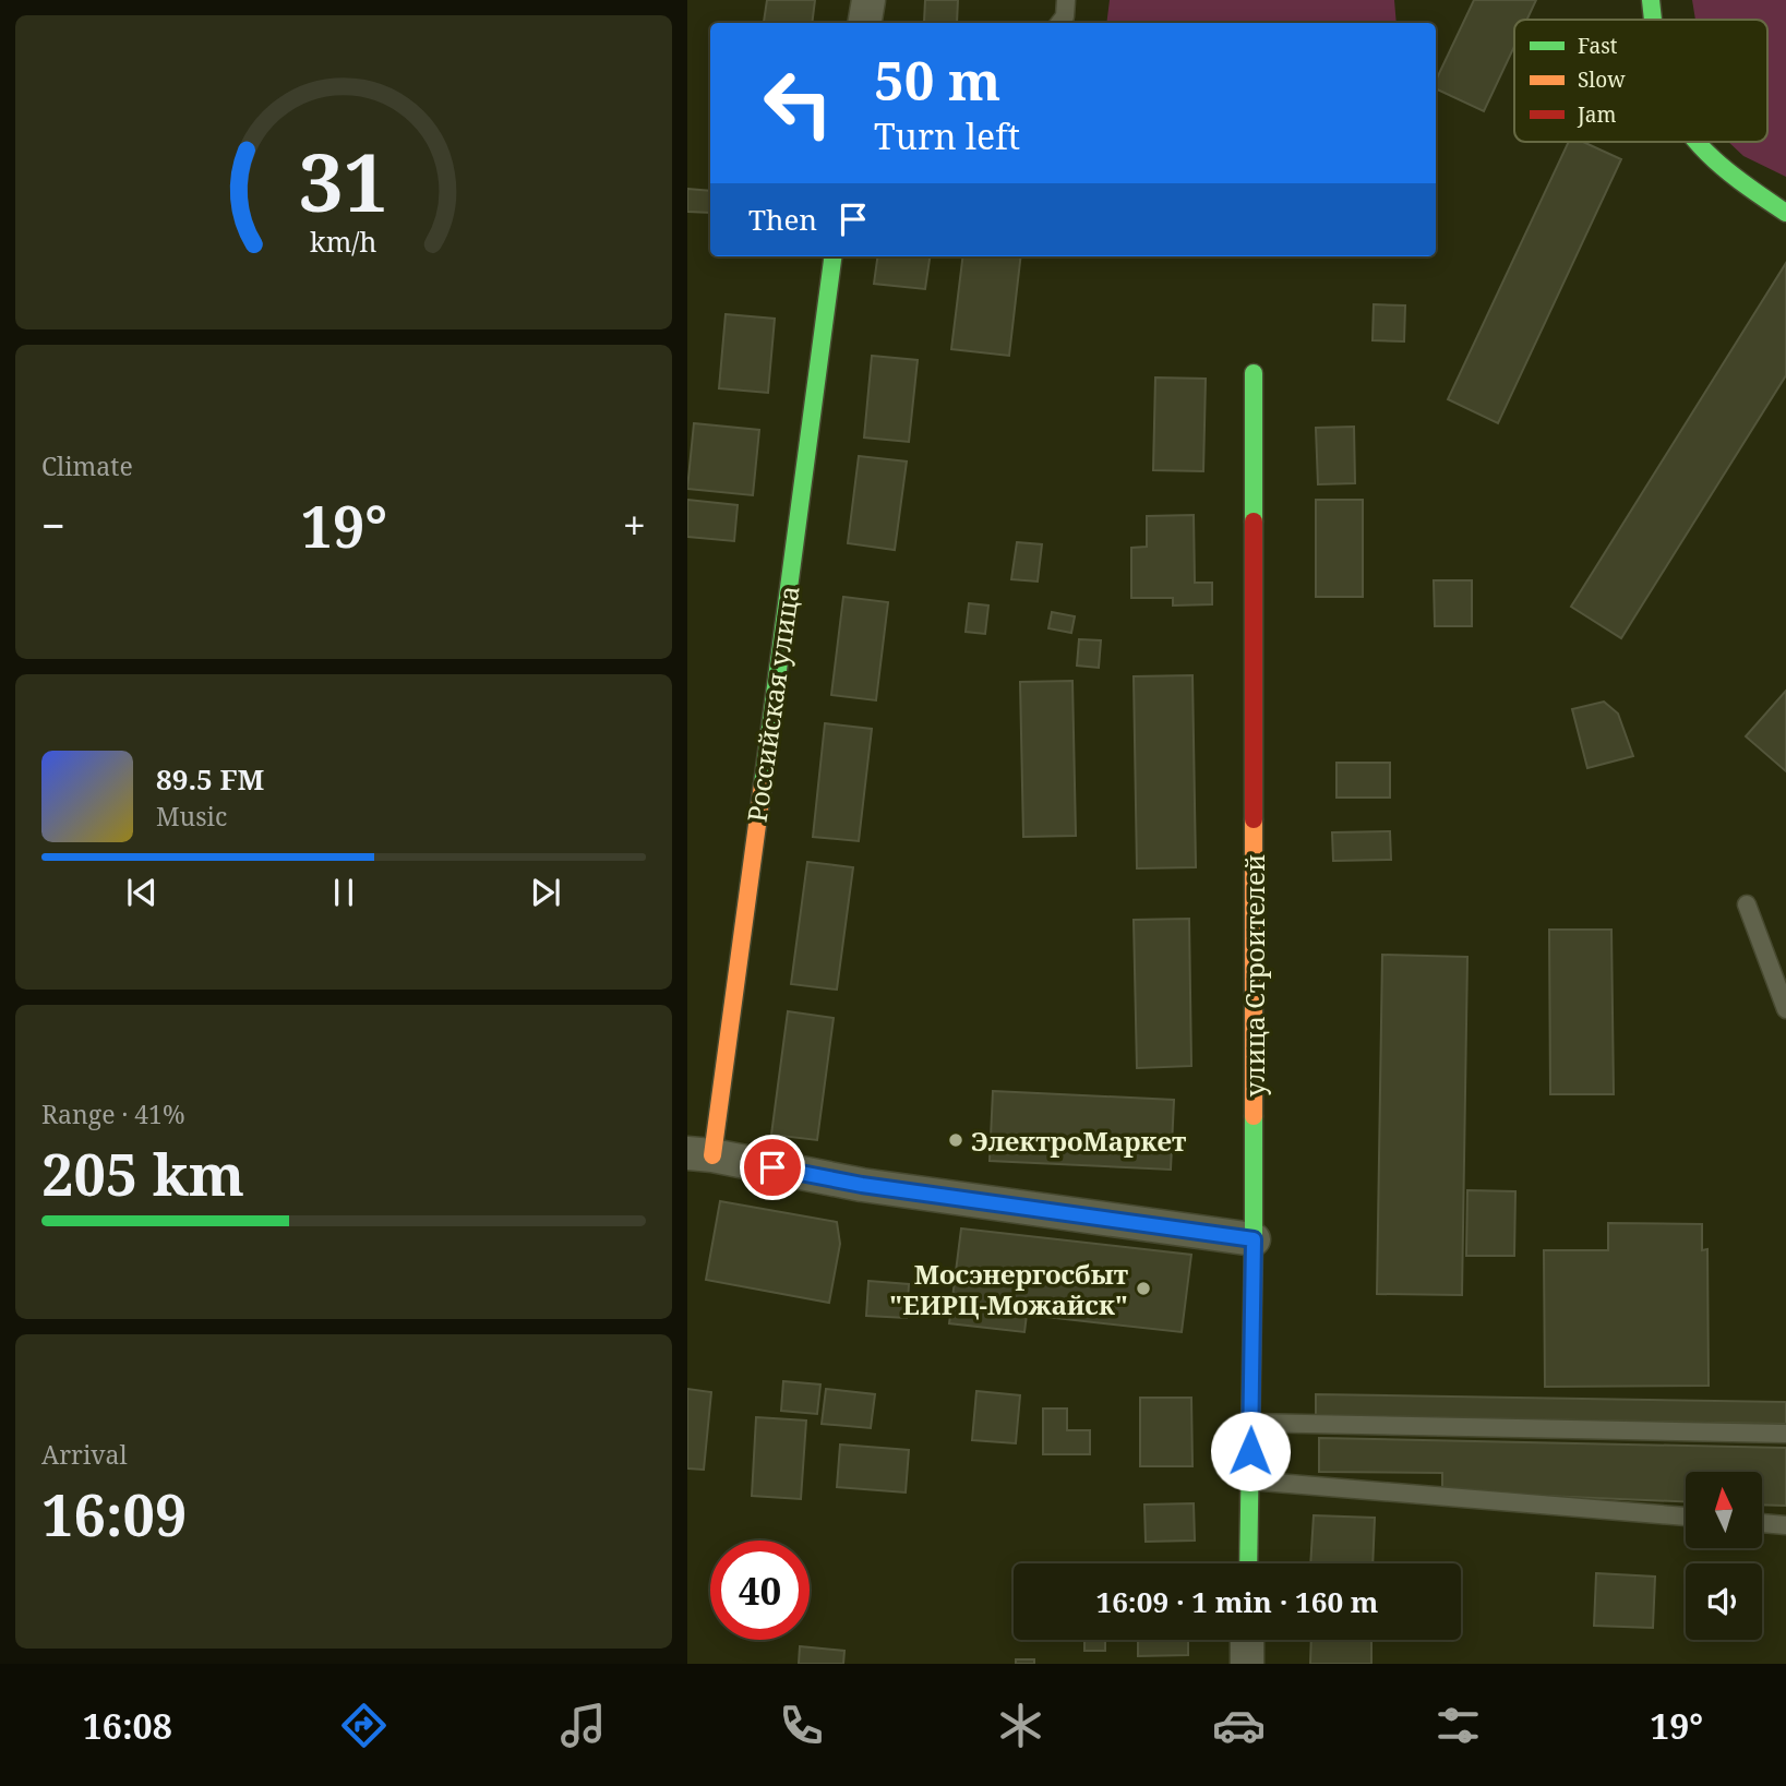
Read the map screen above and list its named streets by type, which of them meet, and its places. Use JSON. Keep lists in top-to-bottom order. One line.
{"streets":{"street":["Российская улица","улица Строителей"]},"places":["ЭлектроМаркет","Мосэнергосбыт \"ЕИРЦ-Можайск\""],"legend":["Fast","Slow","Jam"],"north":"top","page":{"turn":["50 m","Turn left"],"then":"Then","tile":["Climate",["Range · 41%","205 km"],["Arrival","16:09"]],"heat":["−","19°","+"],"song":["89.5 FM","Music"],"limit":"40","trip":"16:09 · 1 min · 160 m","tabs":["16:08","19°"],"gauge":["31","km/h"]}}
